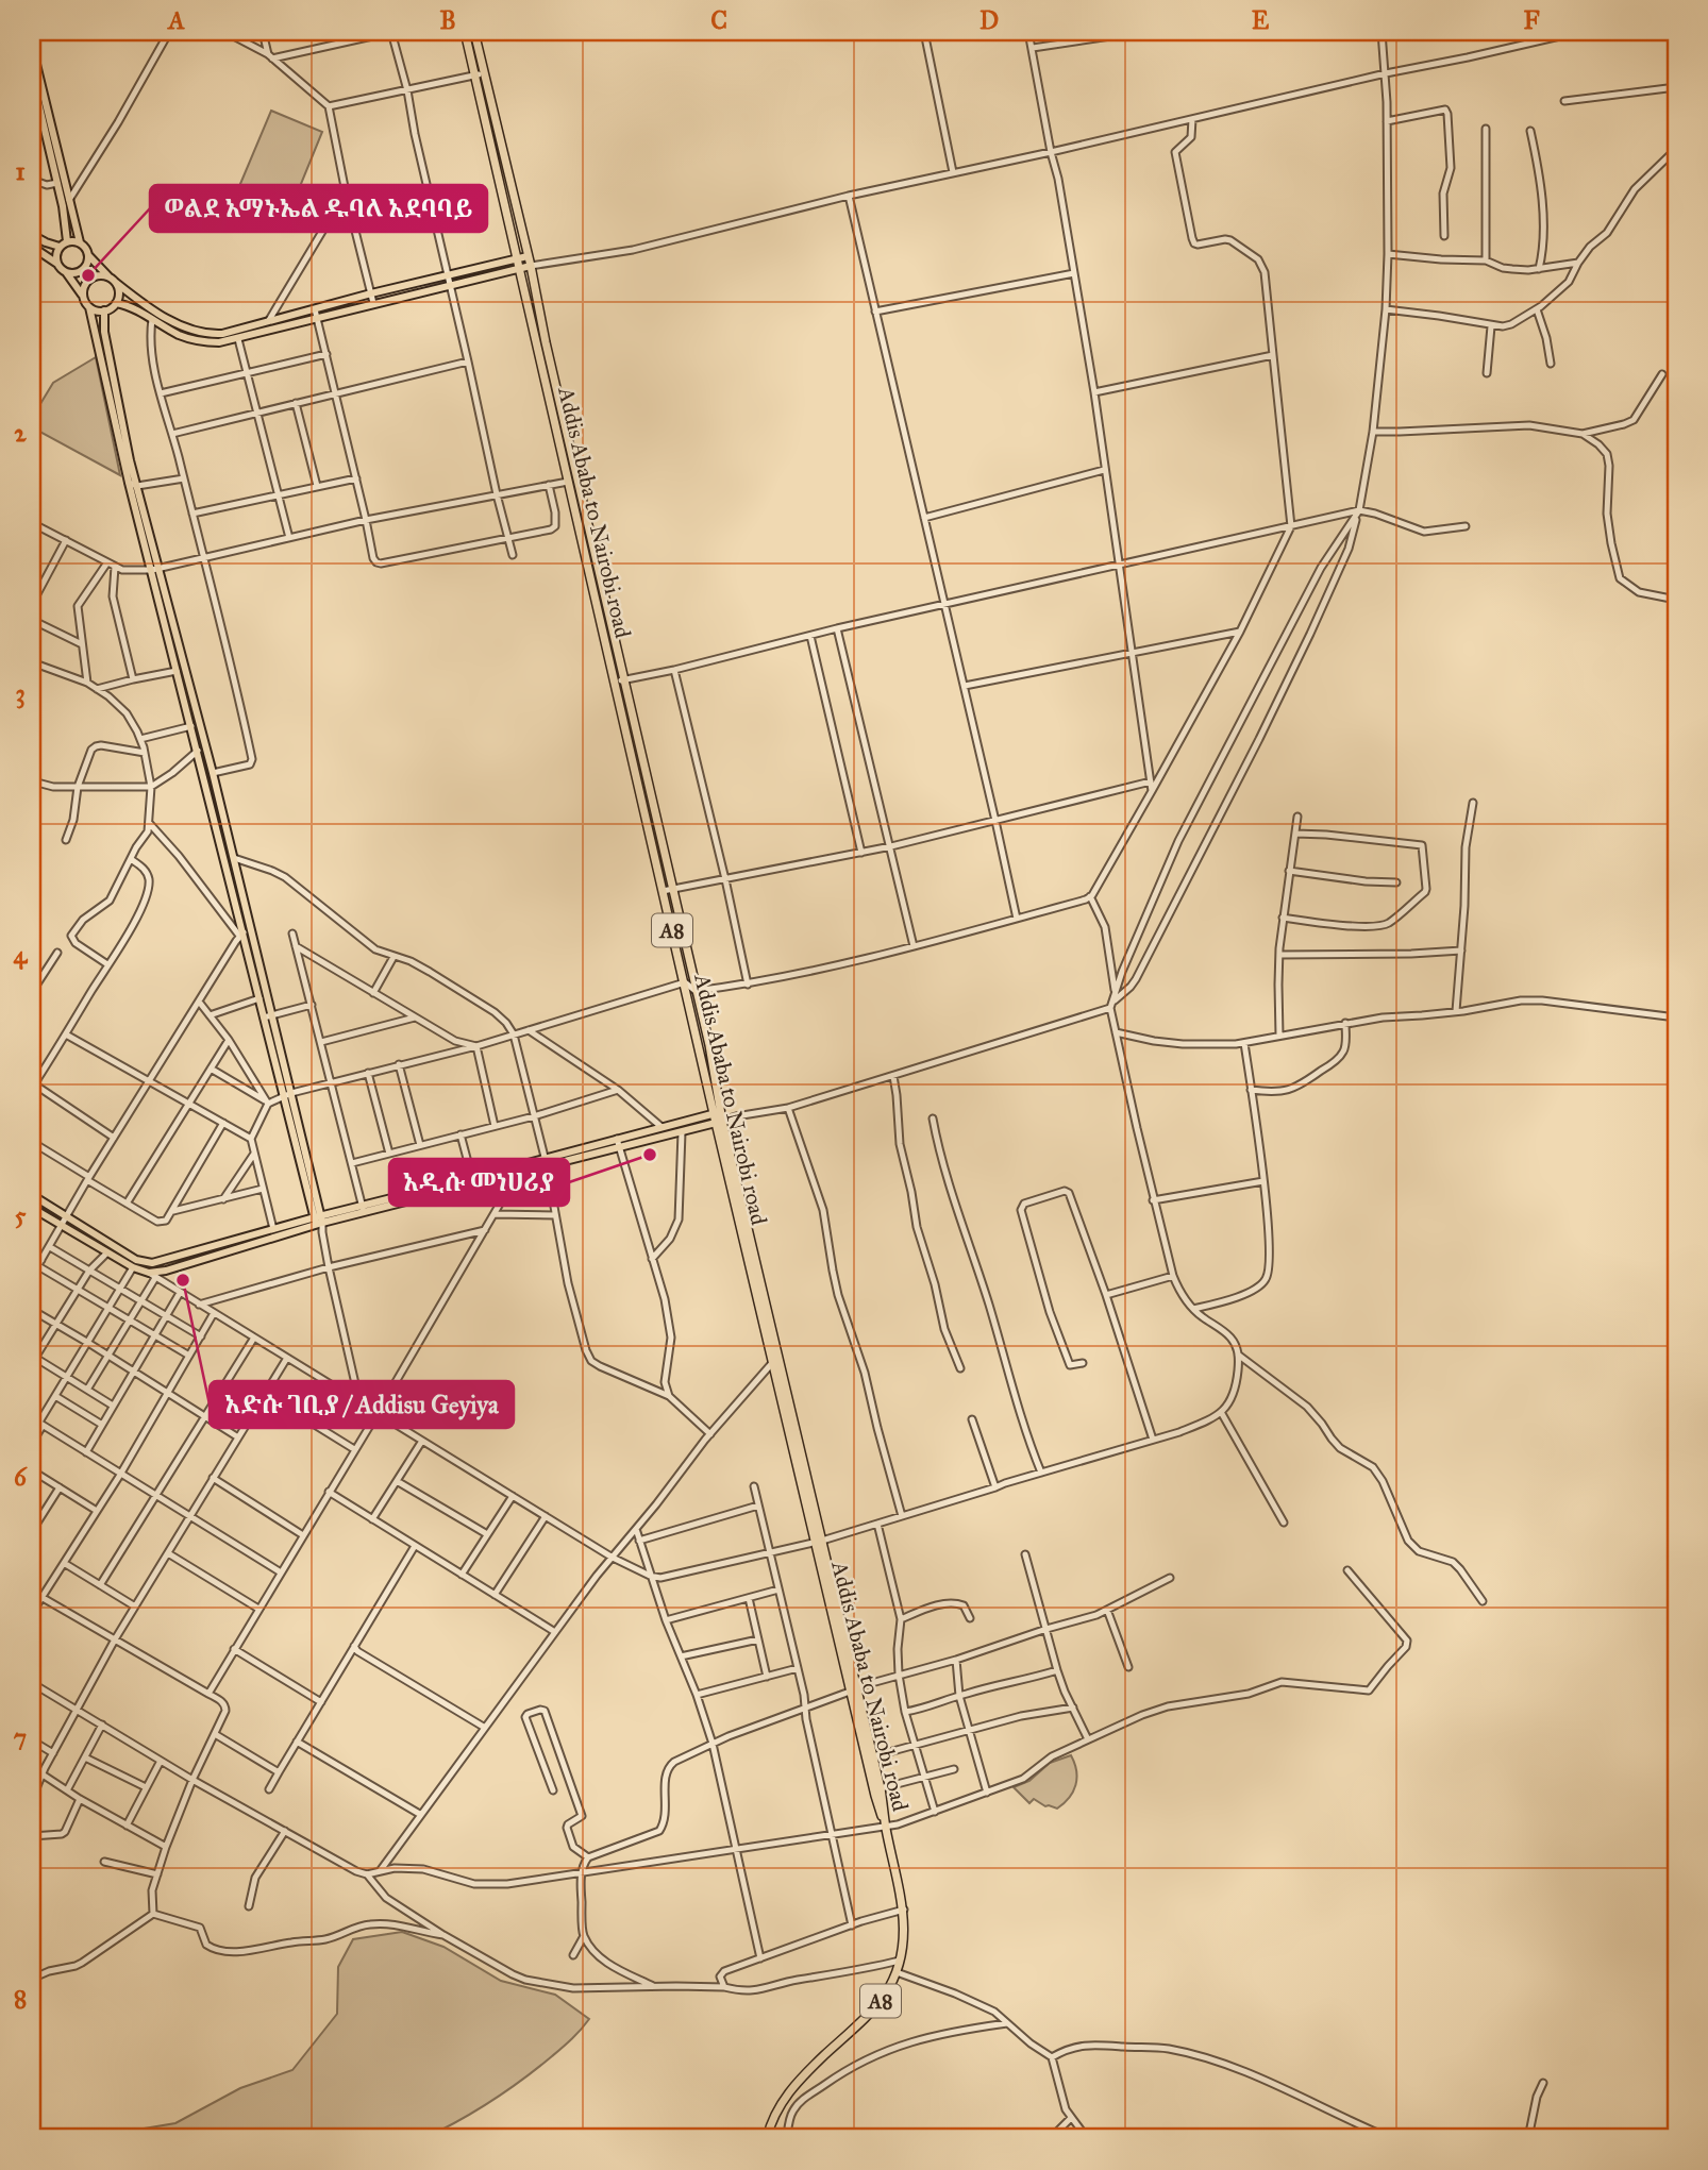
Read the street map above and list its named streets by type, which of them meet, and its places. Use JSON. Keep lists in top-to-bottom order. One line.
{"streets":{"highway":["Addis Ababa to Nairobi road","A8"]},"places":["ወልደ አማኑኤል ዱባለ አደባባይ","አዲሱ መነሀሪያ","አድሱ ገቢያ / Addisu Geyiya"],"grid":{"columns":["A","B","C","D","E","F"],"rows":["1","2","3","4","5","6","7","8"]}}
